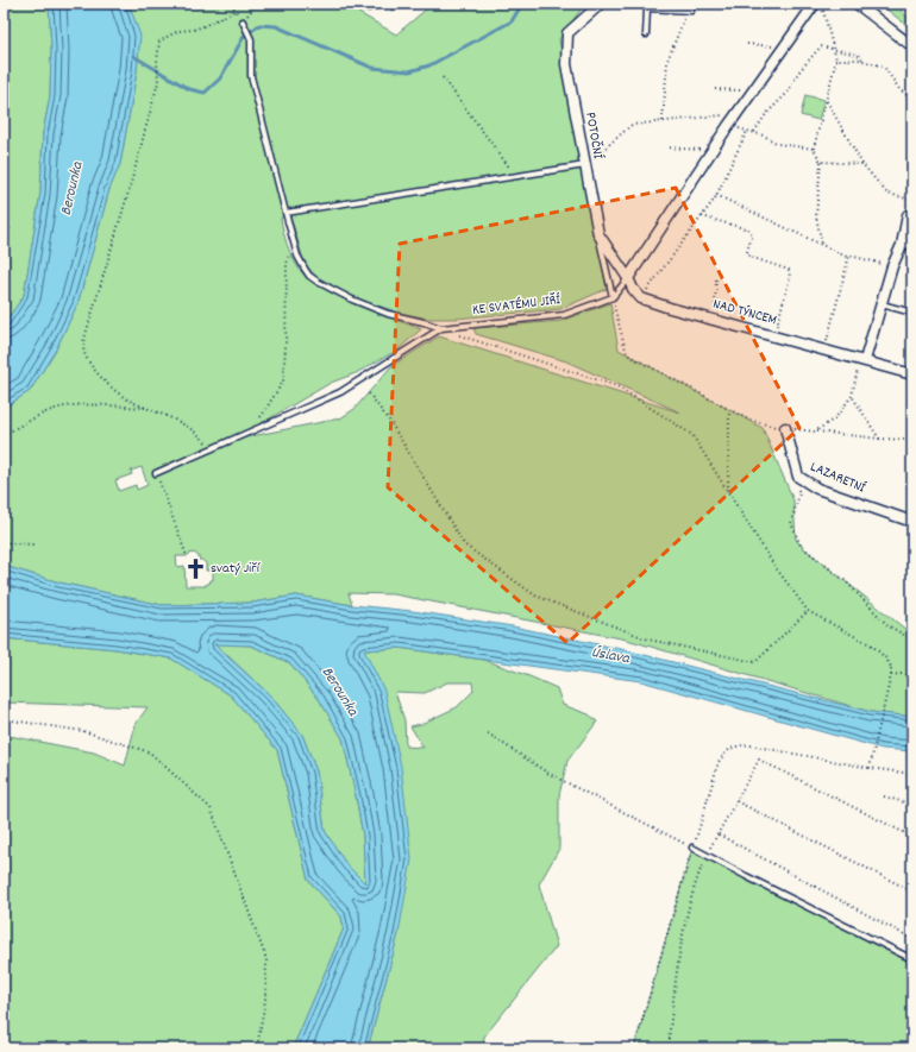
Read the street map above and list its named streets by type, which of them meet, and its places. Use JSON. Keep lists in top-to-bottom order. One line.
{"streets":{"street":["POTOČNÍ","KE SVATÉMU JIŘÍ","NAD TÝNCEM","LAZARETNÍ"]},"crossings":[["POTOČNÍ","KE SVATÉMU JIŘÍ"]],"water":["Berounka","Úslava"],"places":{"church":["svatý Jiří"]}}
